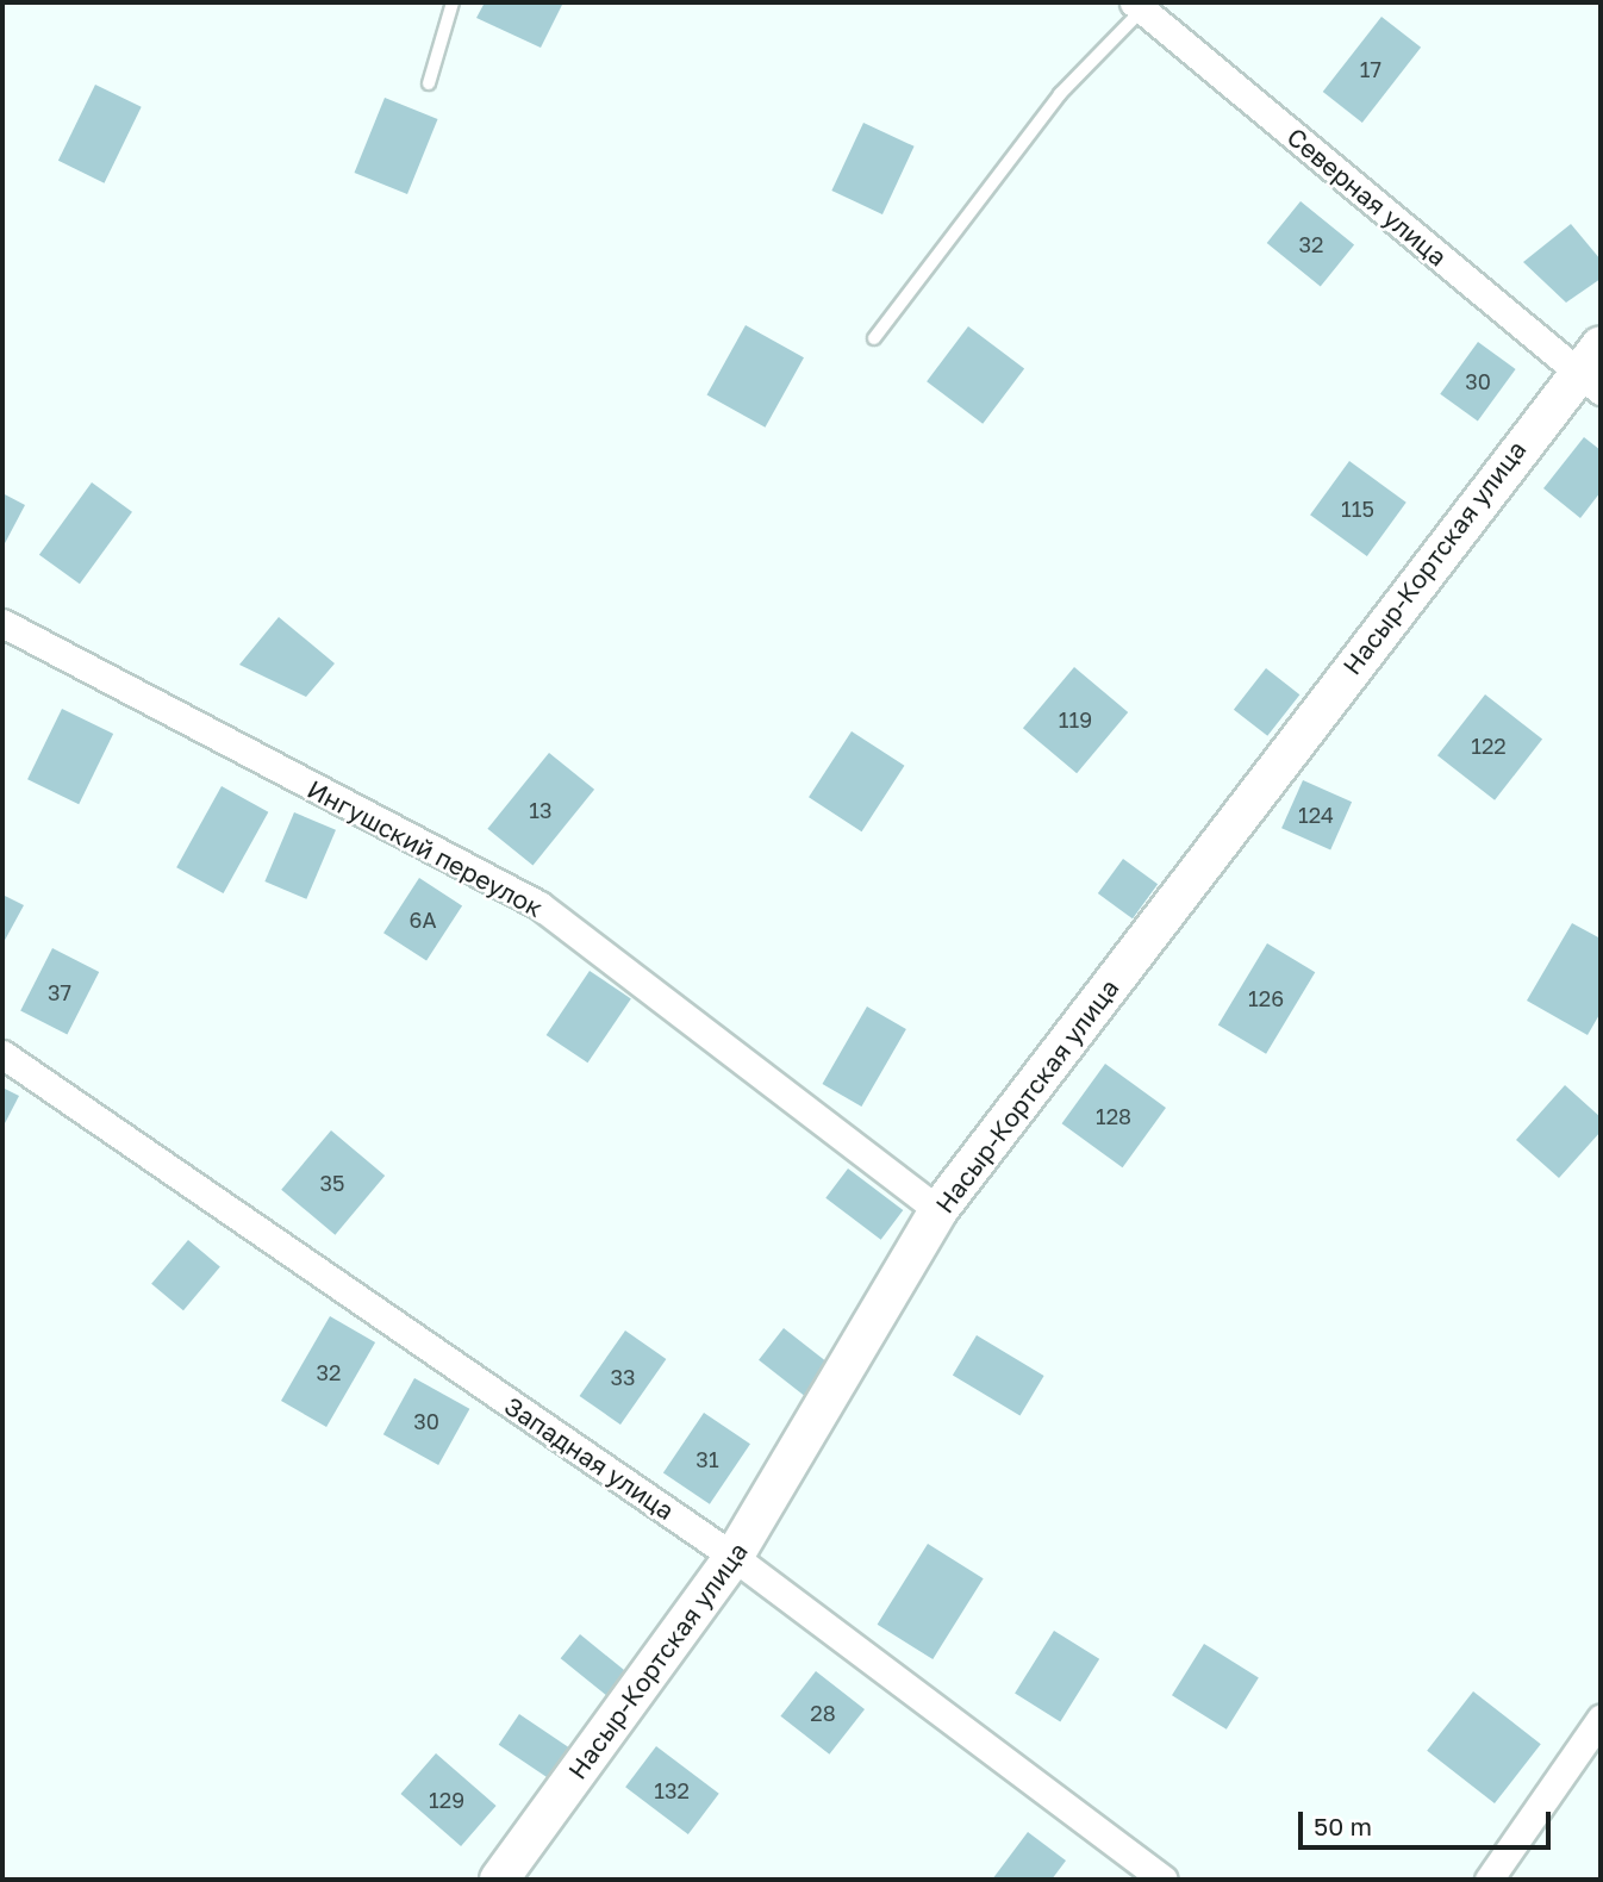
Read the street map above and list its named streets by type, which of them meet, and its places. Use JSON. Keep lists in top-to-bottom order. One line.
{"streets":{"street":["Северная улица","Насыр-Кортская улица","Ингушский переулок","Западная улица"]},"crossings":[["Северная улица","Насыр-Кортская улица"],["Насыр-Кортская улица","Ингушский переулок"],["Насыр-Кортская улица","Западная улица"]],"house_numbers":["17","32","30","115","119","122","13","124","6А","37","126","128","35","32","33","30","31","28","132","129"],"scale_bar":"50 m"}
